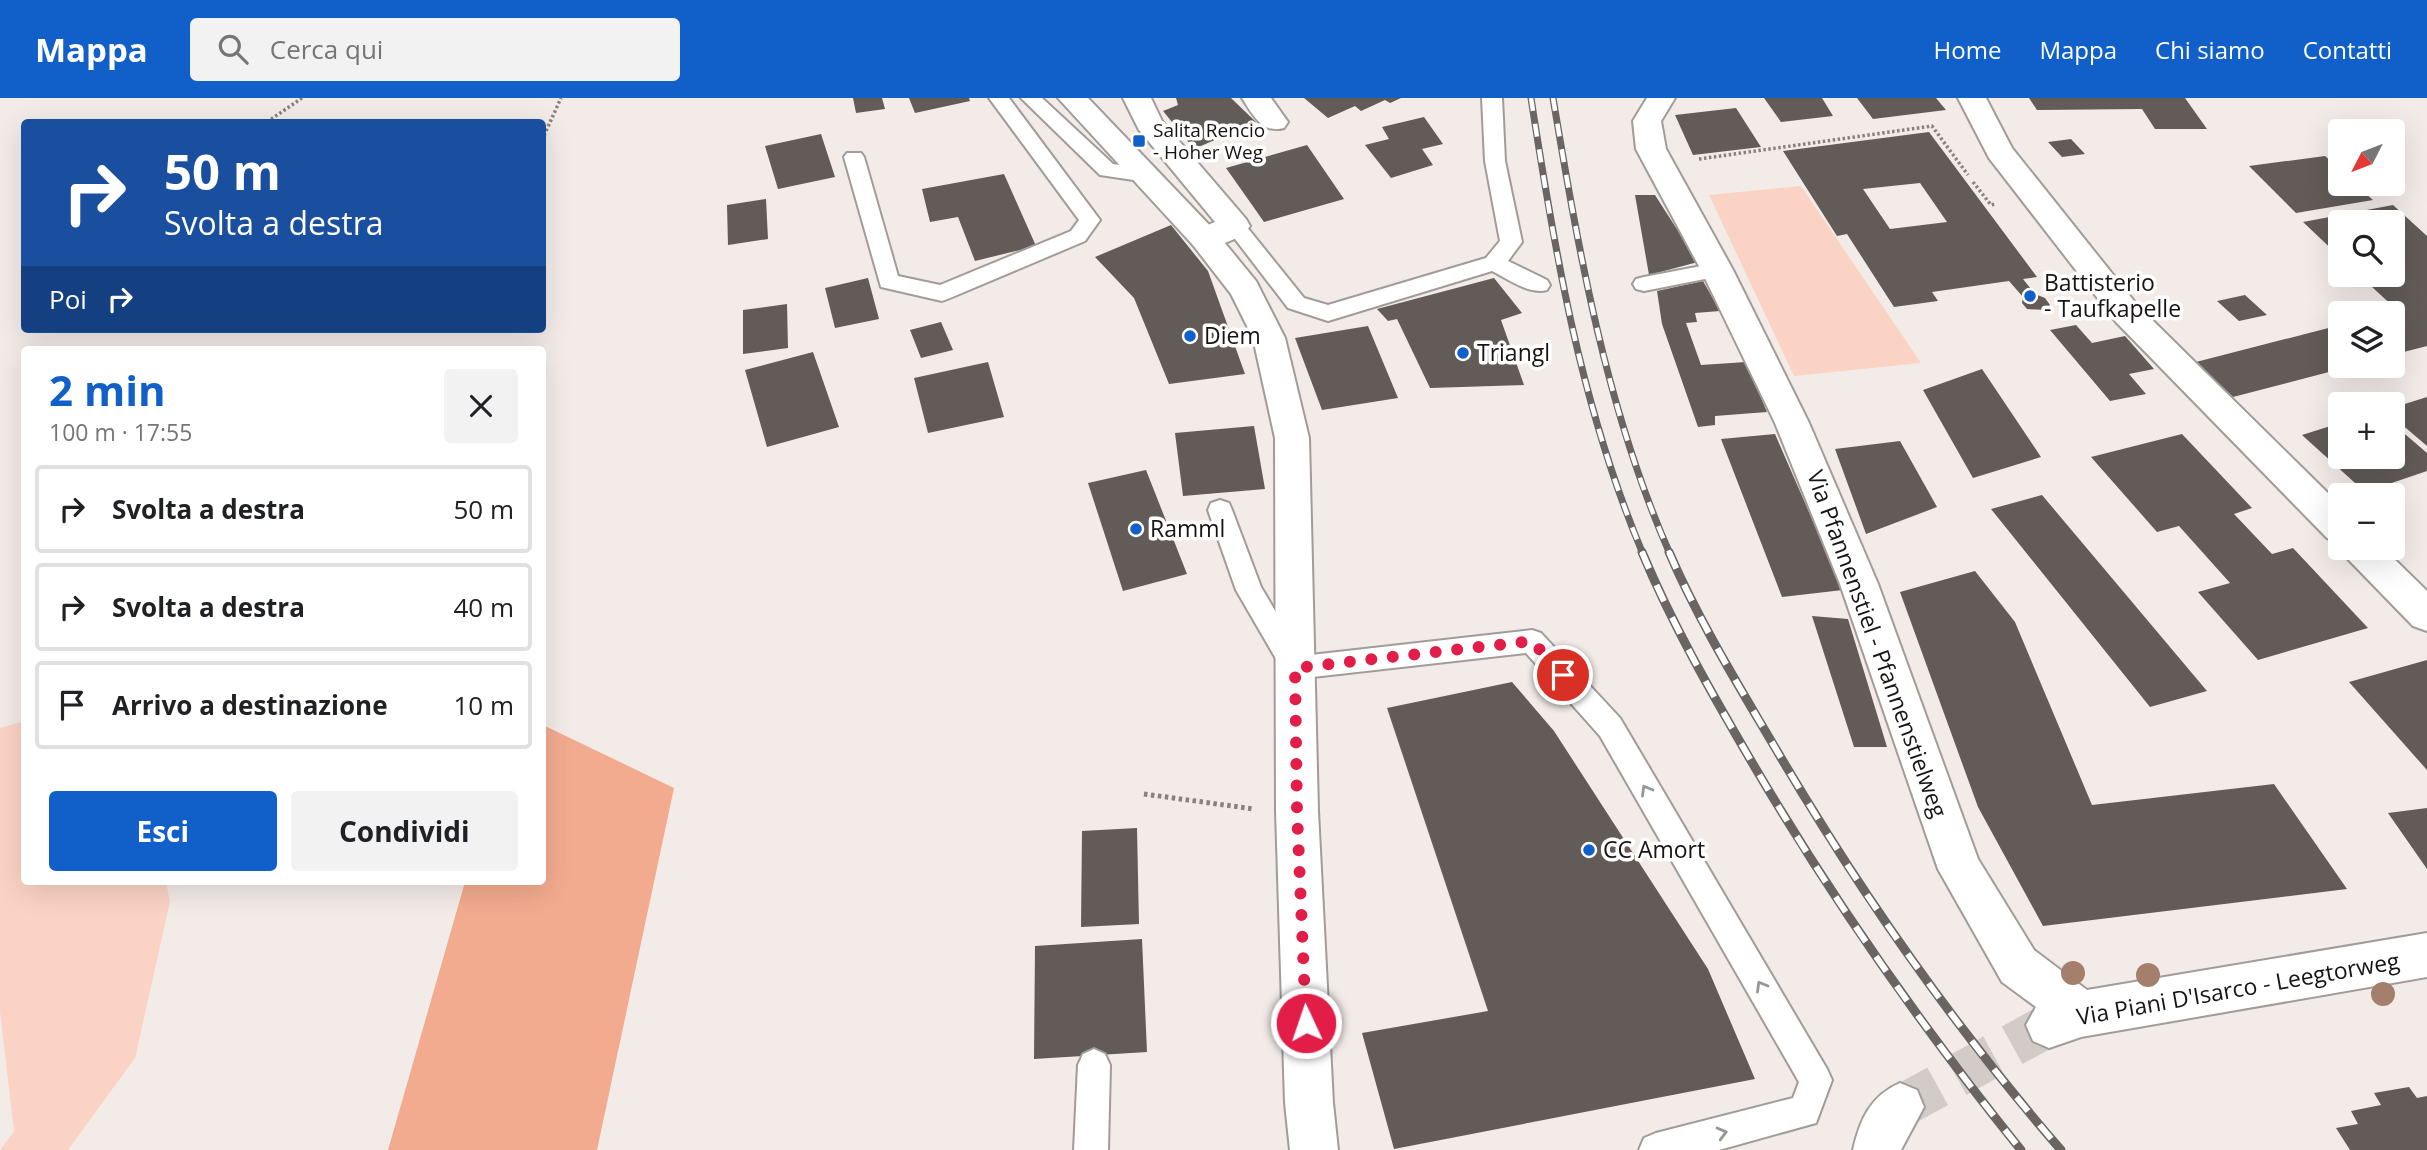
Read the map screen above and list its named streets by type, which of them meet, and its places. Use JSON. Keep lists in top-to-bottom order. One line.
{"streets":{"street":["Via Pfannenstiel - Pfannenstielweg","Via Piani D'Isarco - Leegtorweg"]},"crossings":[["Via Pfannenstiel - Pfannenstielweg","Via Piani D'Isarco - Leegtorweg"]],"places":{"transit":["Salita Rencio - Hoher Weg"],"other":["Battisterio - Taufkapelle","Diem","Triangl","Ramml","CC Amort"]},"north":"bottom left","page":{"header":"Mappa","search":"Cerca qui","nav":["Home","Mappa","Chi siamo","Contatti"],"map_buttons":["+","−"],"turn":["50 m","Svolta a destra"],"then":"Poi","heading":["2 min","100 m · 17:55"],"list":[{"name":"Svolta a destra","value":"50 m"},{"name":"Svolta a destra","value":"40 m"},{"name":"Arrivo a destinazione","value":"10 m"}],"buttons":["Esci","Condividi"]}}
